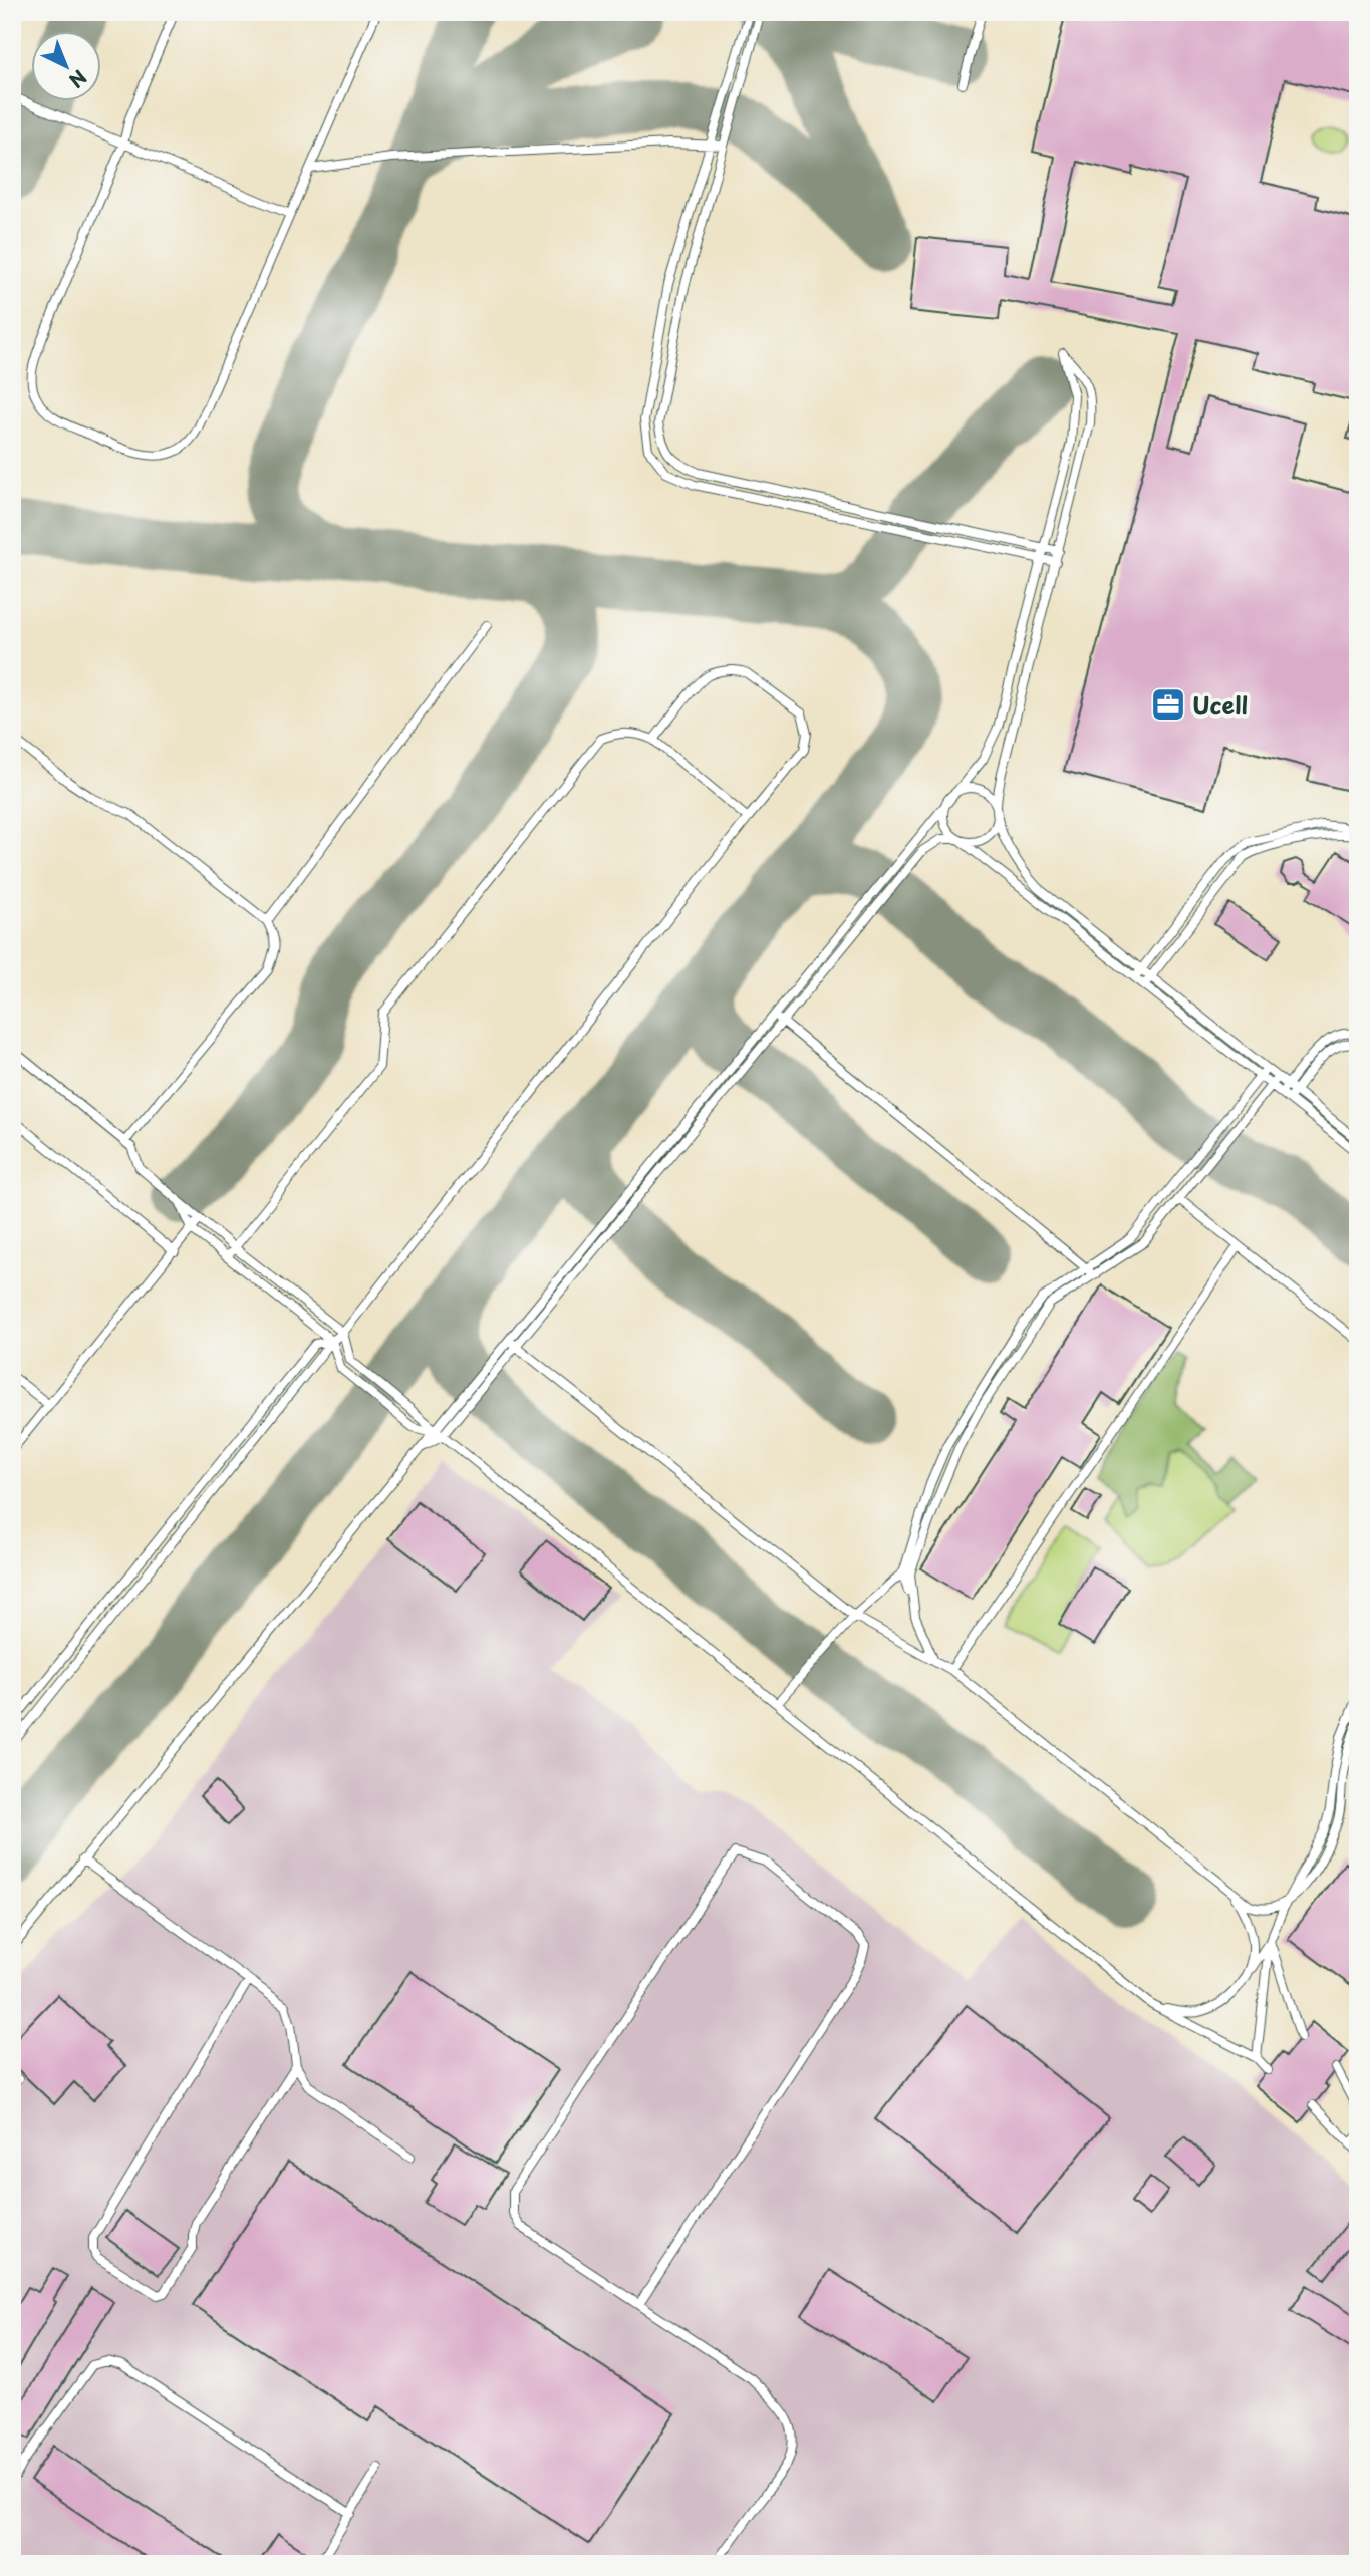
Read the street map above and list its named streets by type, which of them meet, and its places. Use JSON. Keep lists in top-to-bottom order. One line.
{"places":{"office":["Ucell"]},"north":"bottom right"}
